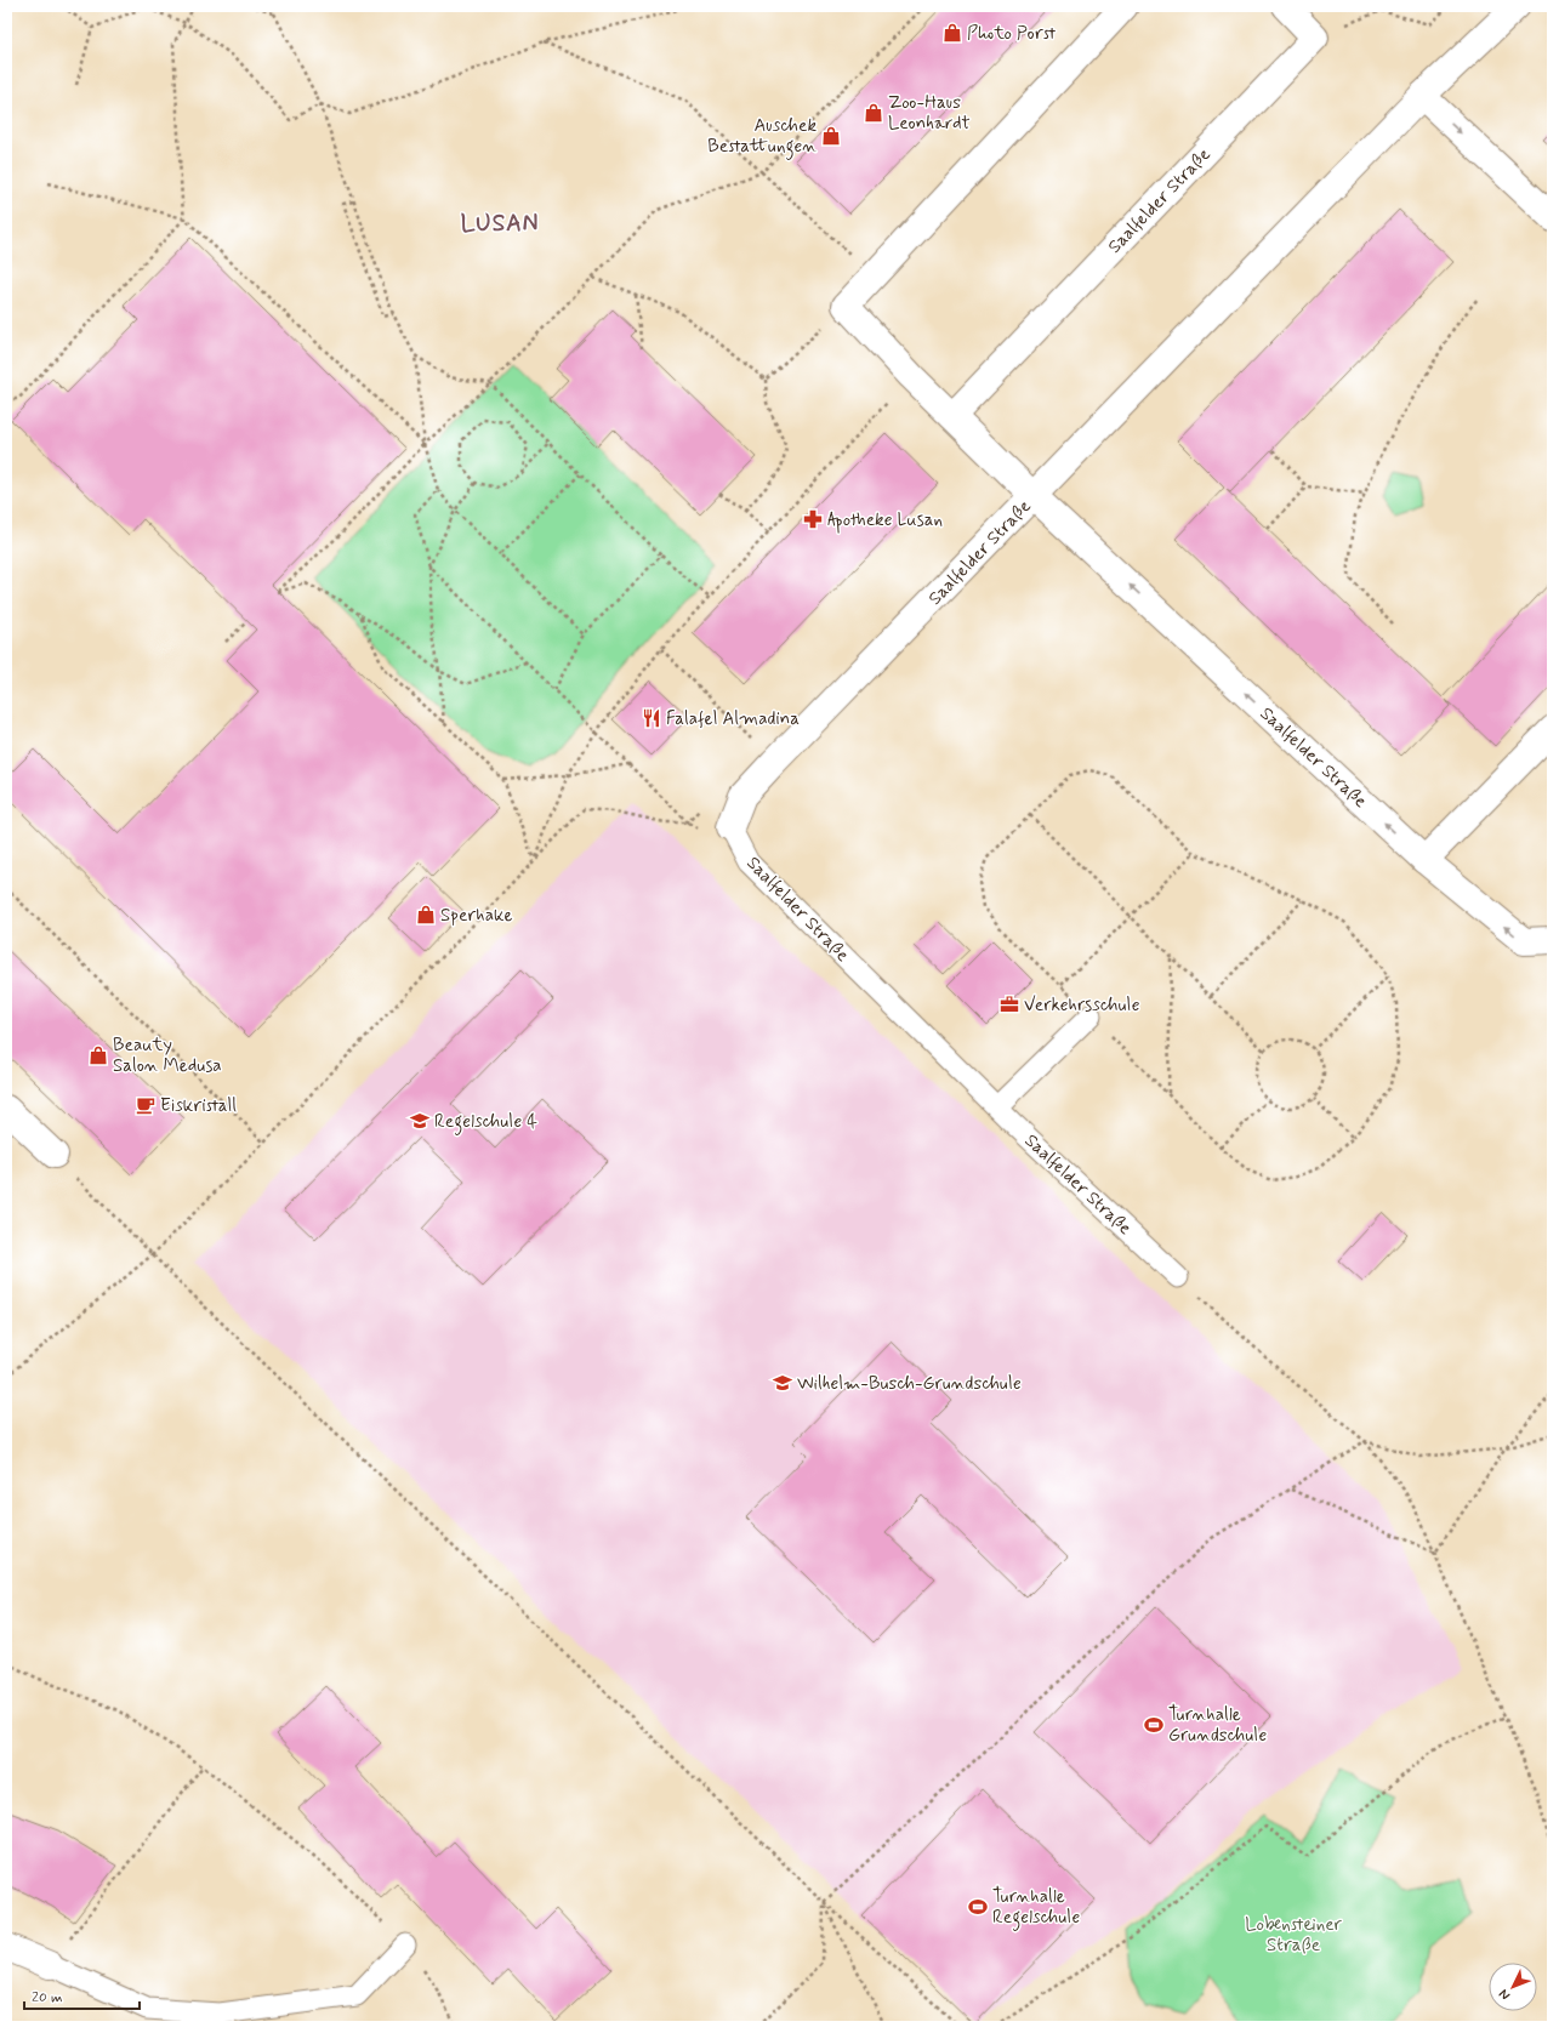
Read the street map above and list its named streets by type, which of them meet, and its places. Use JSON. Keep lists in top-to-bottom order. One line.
{"streets":{"street":["Saalfelder Straße"]},"districts":["LUSAN"],"parks":["Lobensteiner Straße"],"places":{"shop":["Photo Porst","Zoo-Haus Leonhardt","Auschek Bestattungen","Sperhake","Beauty Salon Medusa"],"pharmacy":["Apotheke Lusan"],"restaurant":["Falafel Almadina"],"office":["Verkehrsschule"],"cafe":["Eiskristall"],"school or university":["Regelschule 4","Wilhelm-Busch-Grundschule"],"sports":["Turnhalle Grundschule","Turnhalle Regelschule"]},"scale_bar":"20 m","north":"bottom left"}
